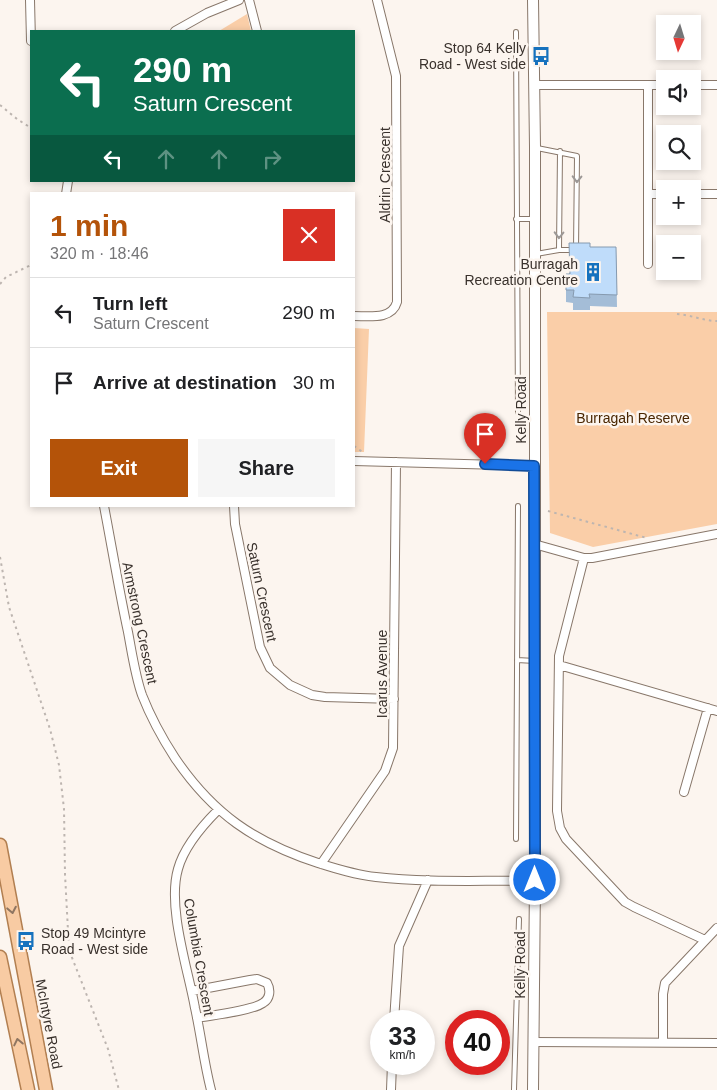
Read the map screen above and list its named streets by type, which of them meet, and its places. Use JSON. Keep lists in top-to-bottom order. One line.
{"streets":{"main road":["McIntyre Road"],"street":["Aldrin Crescent","Kelly Road","Saturn Crescent","Armstrong Crescent","Icarus Avenue","Columbia Crescent"]},"crossings":[["Kelly Road","Armstrong Crescent"],["Saturn Crescent","Icarus Avenue"],["Armstrong Crescent","Icarus Avenue"],["Armstrong Crescent","Columbia Crescent"]],"parks":["Burragah Reserve"],"places":{"bus stop":["Stop 64 Kelly Road - West side","Stop 49 Mcintyre Road - West side"],"building":["Burragah Recreation Centre"]},"north":"bottom","page":{"map_buttons":["+","−"],"turn":["290 m","Saturn Crescent"],"heading":["1 min","320 m · 18:46"],"list":[{"name":"Turn left","note":"Saturn Crescent","value":"290 m"},{"name":"Arrive at destination","value":"30 m"}],"buttons":["Exit","Share"],"speed":"33 km/h","limit":"40"}}
